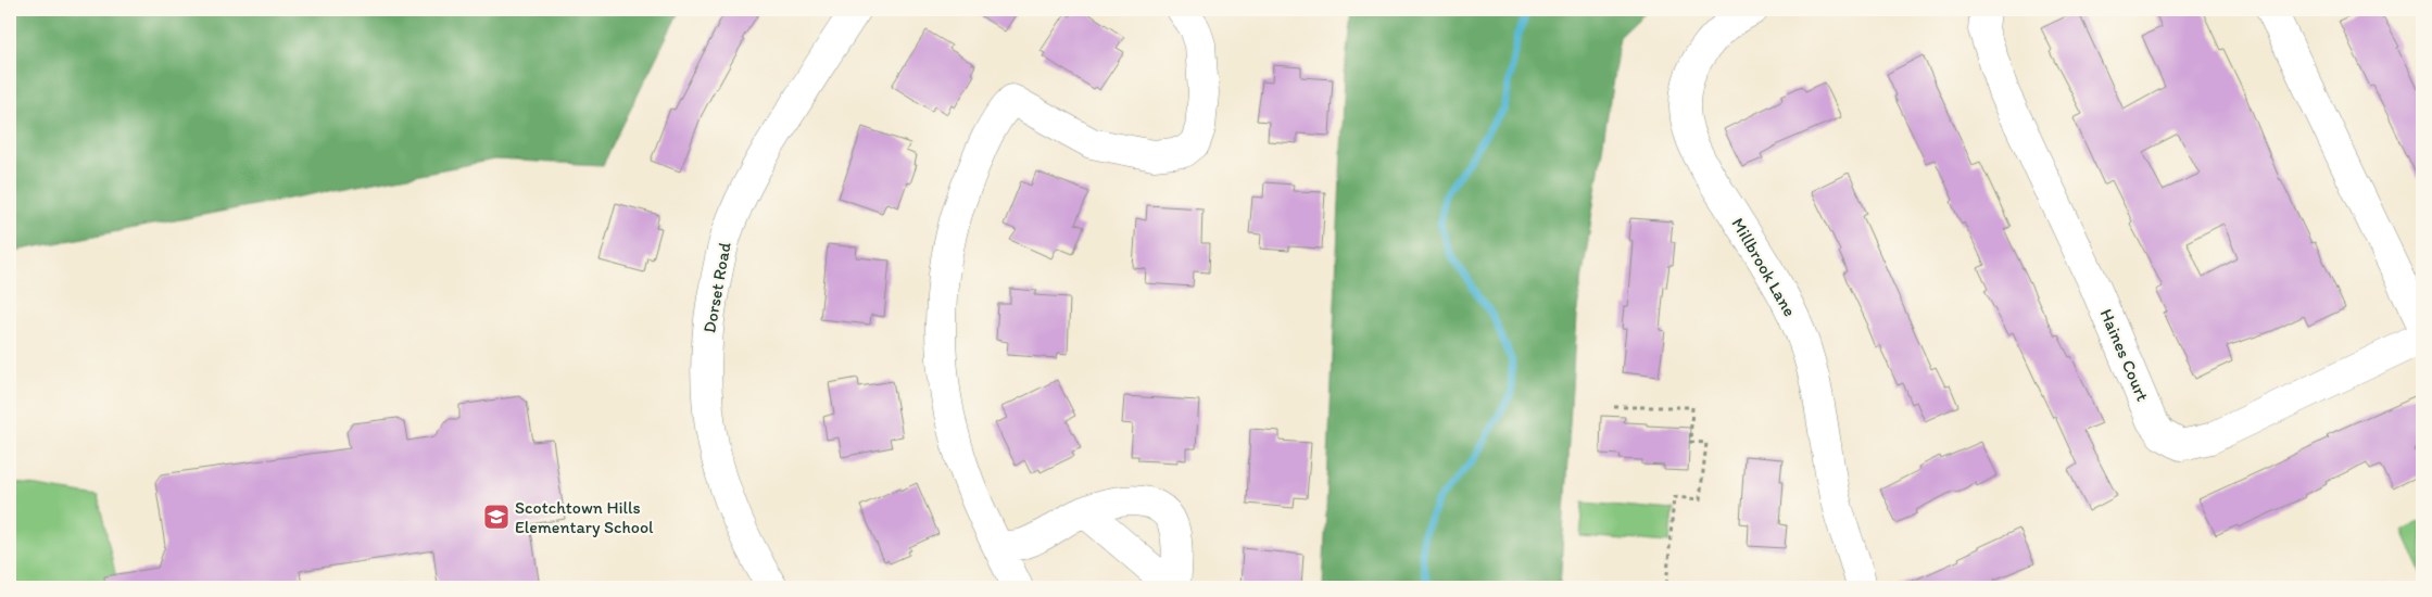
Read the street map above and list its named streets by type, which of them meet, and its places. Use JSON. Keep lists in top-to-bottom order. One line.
{"streets":{"street":["Millbrook Lane","Dorset Road","Haines Court"]},"places":{"school or university":["Scotchtown Hills Elementary School"]}}
